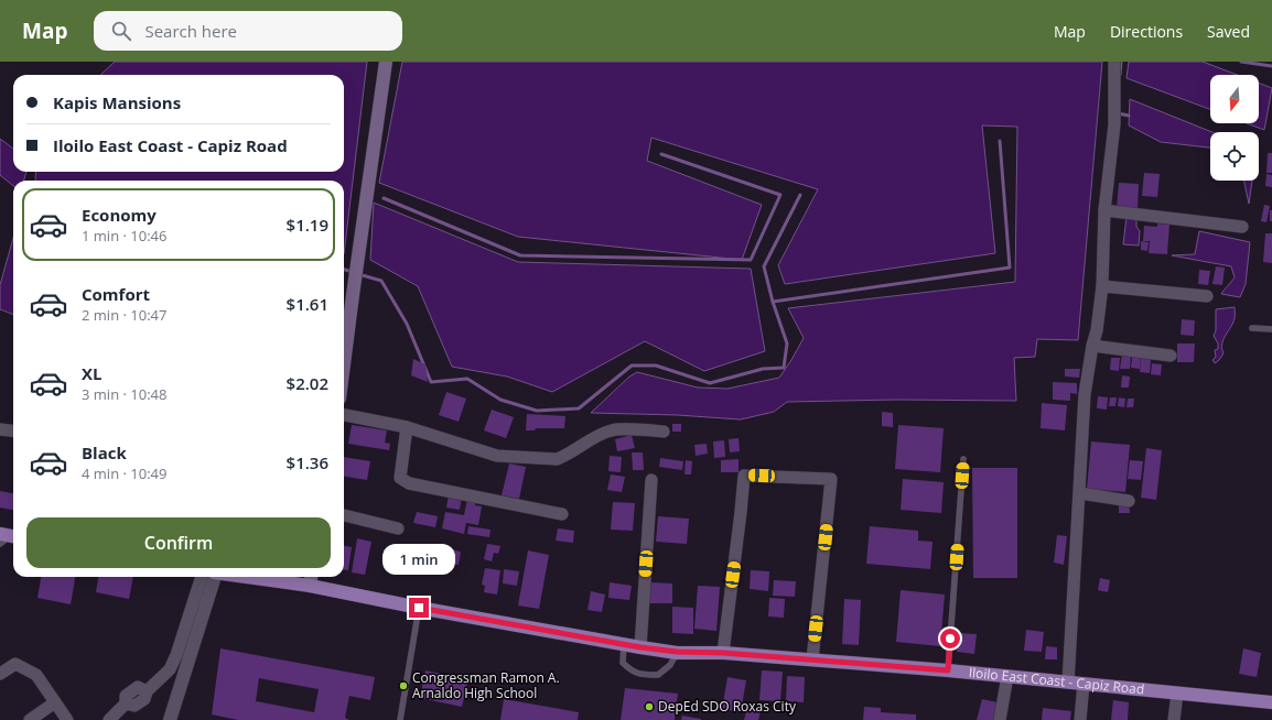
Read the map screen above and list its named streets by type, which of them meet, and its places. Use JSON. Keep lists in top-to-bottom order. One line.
{"streets":{"main road":["Iloilo East Coast - Capiz Road"]},"places":["Congressman Ramon A. Arnaldo High School","DepEd SDO Roxas City"],"north":"bottom","page":{"header":"Map","search":"Search here","nav":["Map","Directions","Saved"],"banner":["Kapis Mansions","Iloilo East Coast - Capiz Road"],"list":[{"name":"Economy","note":"1 min · 10:46","value":"$1.19"},{"name":"Comfort","note":"2 min · 10:47","value":"$1.61"},{"name":"XL","note":"3 min · 10:48","value":"$2.02"},{"name":"Black","note":"4 min · 10:49","value":"$1.36"}],"buttons":"Confirm","bubble":"1 min"}}
